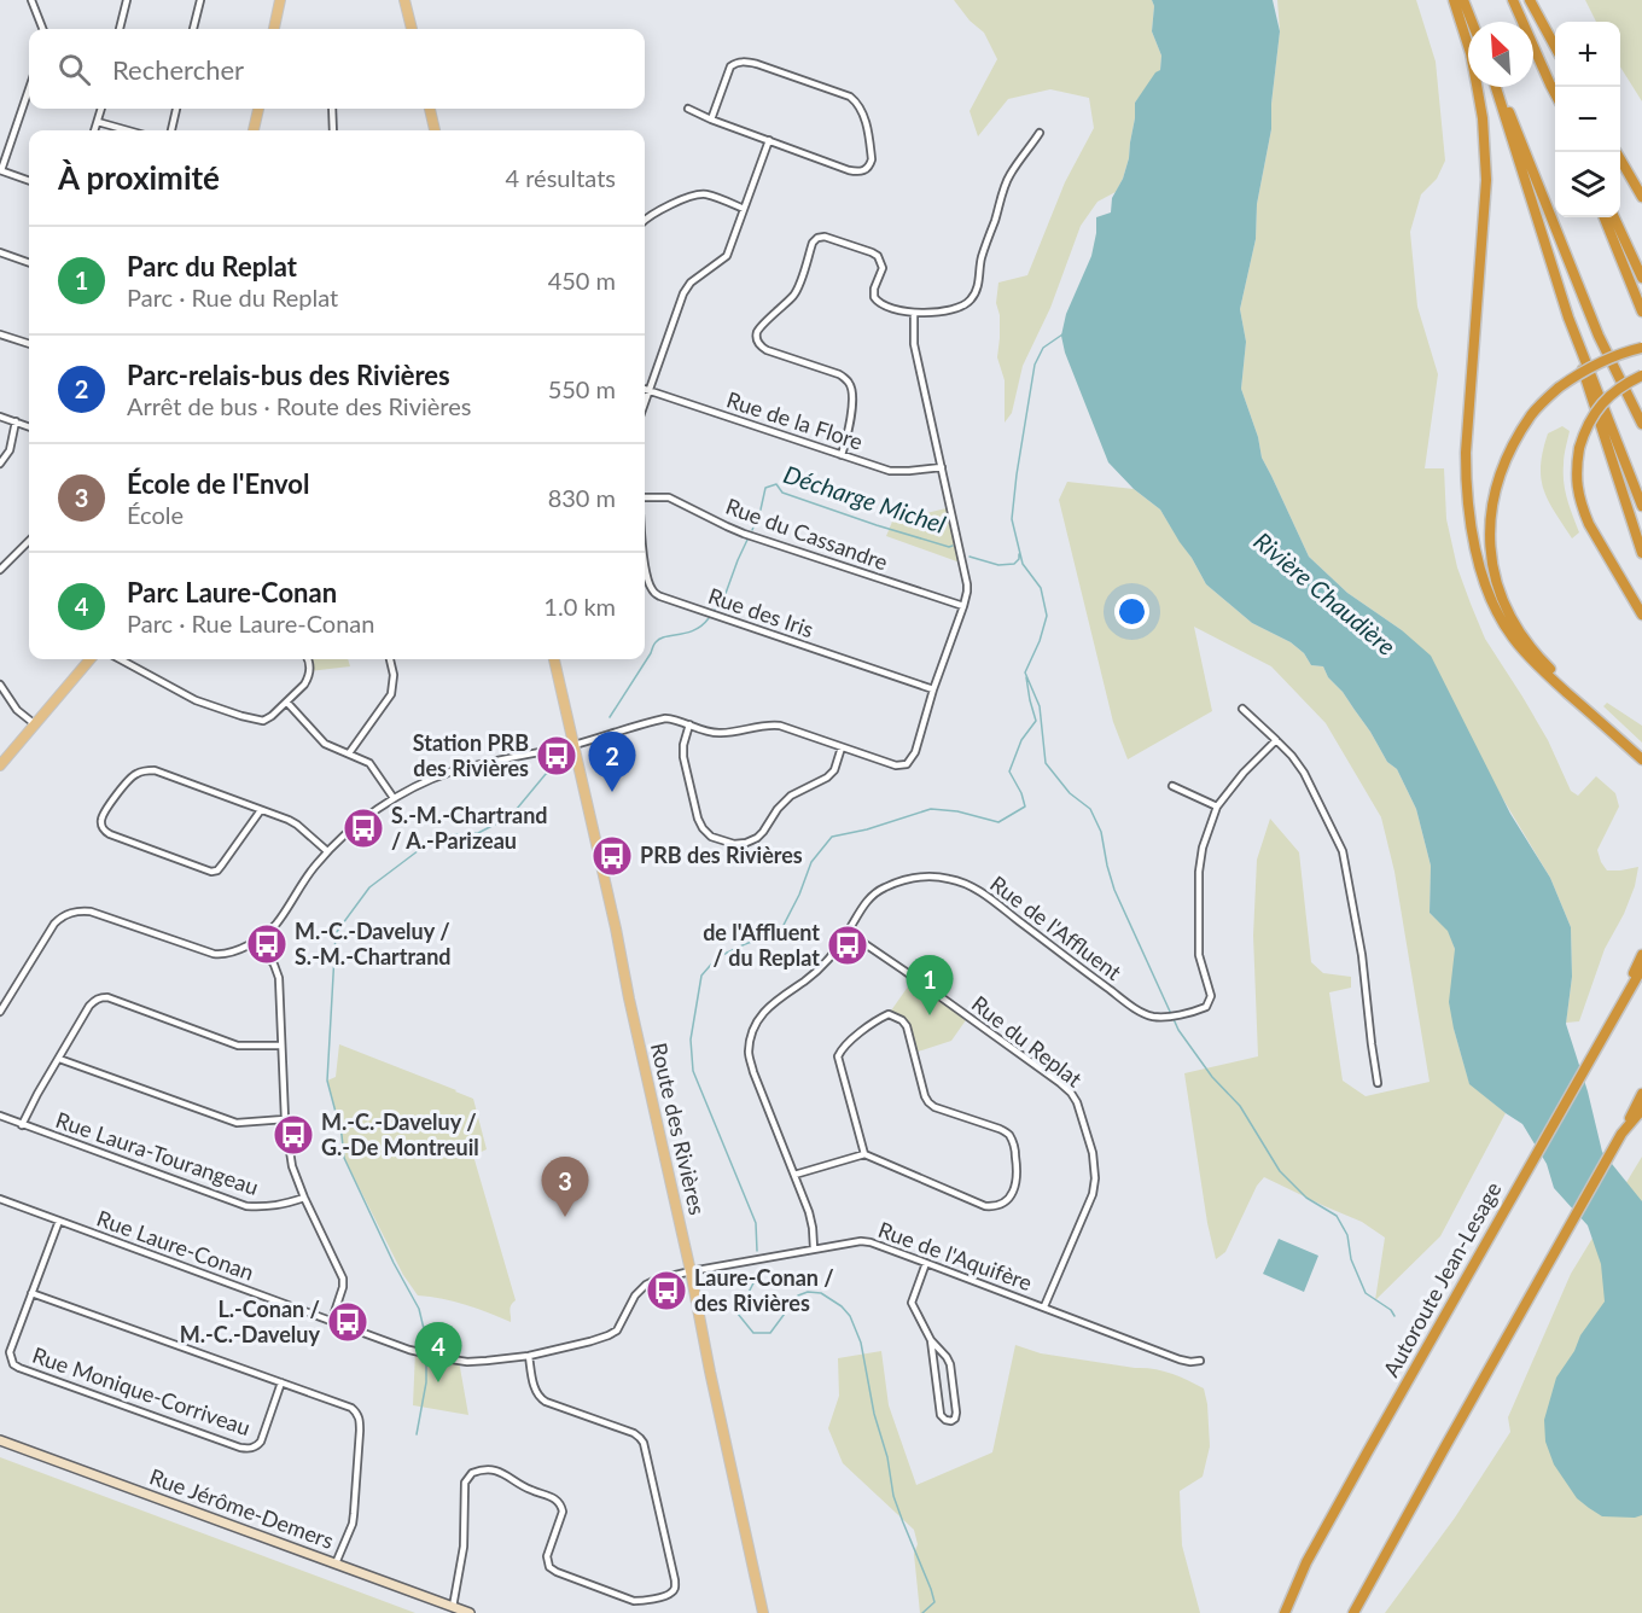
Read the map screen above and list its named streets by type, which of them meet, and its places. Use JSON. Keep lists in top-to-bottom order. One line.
{"streets":{"highway":["Autoroute Jean-Lesage"],"main road":["Route des Rivières"],"street":["Rue de la Flore","Rue du Cassandre","Rue des Iris","Rue de l'Affluent","Rue du Replat","Rue Laura-Tourangeau","Rue Laure-Conan","Rue de l'Aquifère","Rue Monique-Corriveau","Rue Jérôme-Demers"]},"crossings":[["Rue de l'Affluent","Rue du Replat"],["Rue de l'Affluent","Rue de l'Aquifère"],["Rue du Replat","Rue de l'Aquifère"],["Route des Rivières","Rue Laure-Conan"],["Route des Rivières","Rue de l'Aquifère"],["Rue Laure-Conan","Rue de l'Aquifère"],["Rue Laure-Conan","Rue Monique-Corriveau"]],"water":["Décharge Michel","Rivière Chaudière"],"places":{"bus stop":["Station PRB des Rivières","S.-M.-Chartrand / A.-Parizeau","PRB des Rivières","M.-C.-Daveluy / S.-M.-Chartrand","de l'Affluent / du Replat","M.-C.-Daveluy / G.-De Montreuil","Laure-Conan / des Rivières","L.-Conan / M.-C.-Daveluy"]},"north":"top left","page":{"map_buttons":["+","−"],"search":"Rechercher","heading":["À proximité","4 résultats"],"list":[{"mark":"1","name":"Parc du Replat","note":"Parc · Rue du Replat","value":"450 m"},{"mark":"2","name":"Parc-relais-bus des Rivières","note":"Arrêt de bus · Route des Rivières","value":"550 m"},{"mark":"3","name":"École de l'Envol","note":"École","value":"830 m"},{"mark":"4","name":"Parc Laure-Conan","note":"Parc · Rue Laure-Conan","value":"1.0 km"}],"pins":["2","1","3","4"]}}
